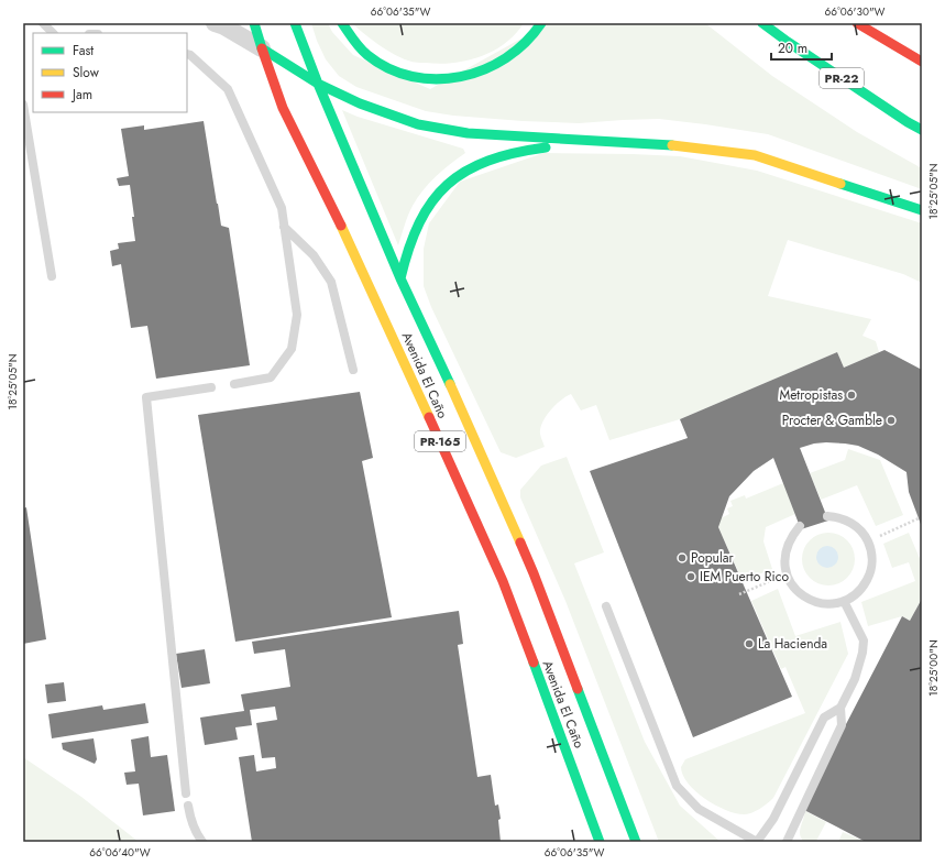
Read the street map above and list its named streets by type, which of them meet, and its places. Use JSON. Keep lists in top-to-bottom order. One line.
{"streets":{"main road":["PR-22","Avenida El Caño","PR-165"]},"places":["Metropistas","Procter & Gamble","Popular","IEM Puerto Rico","La Hacienda"],"legend":["Fast","Slow","Jam"],"scale_bar":"20 m","coordinates":["66°06'35\"W","66°06'30\"W","18°25'05\"N","18°25'00\"N","66°06'40\"W"]}
